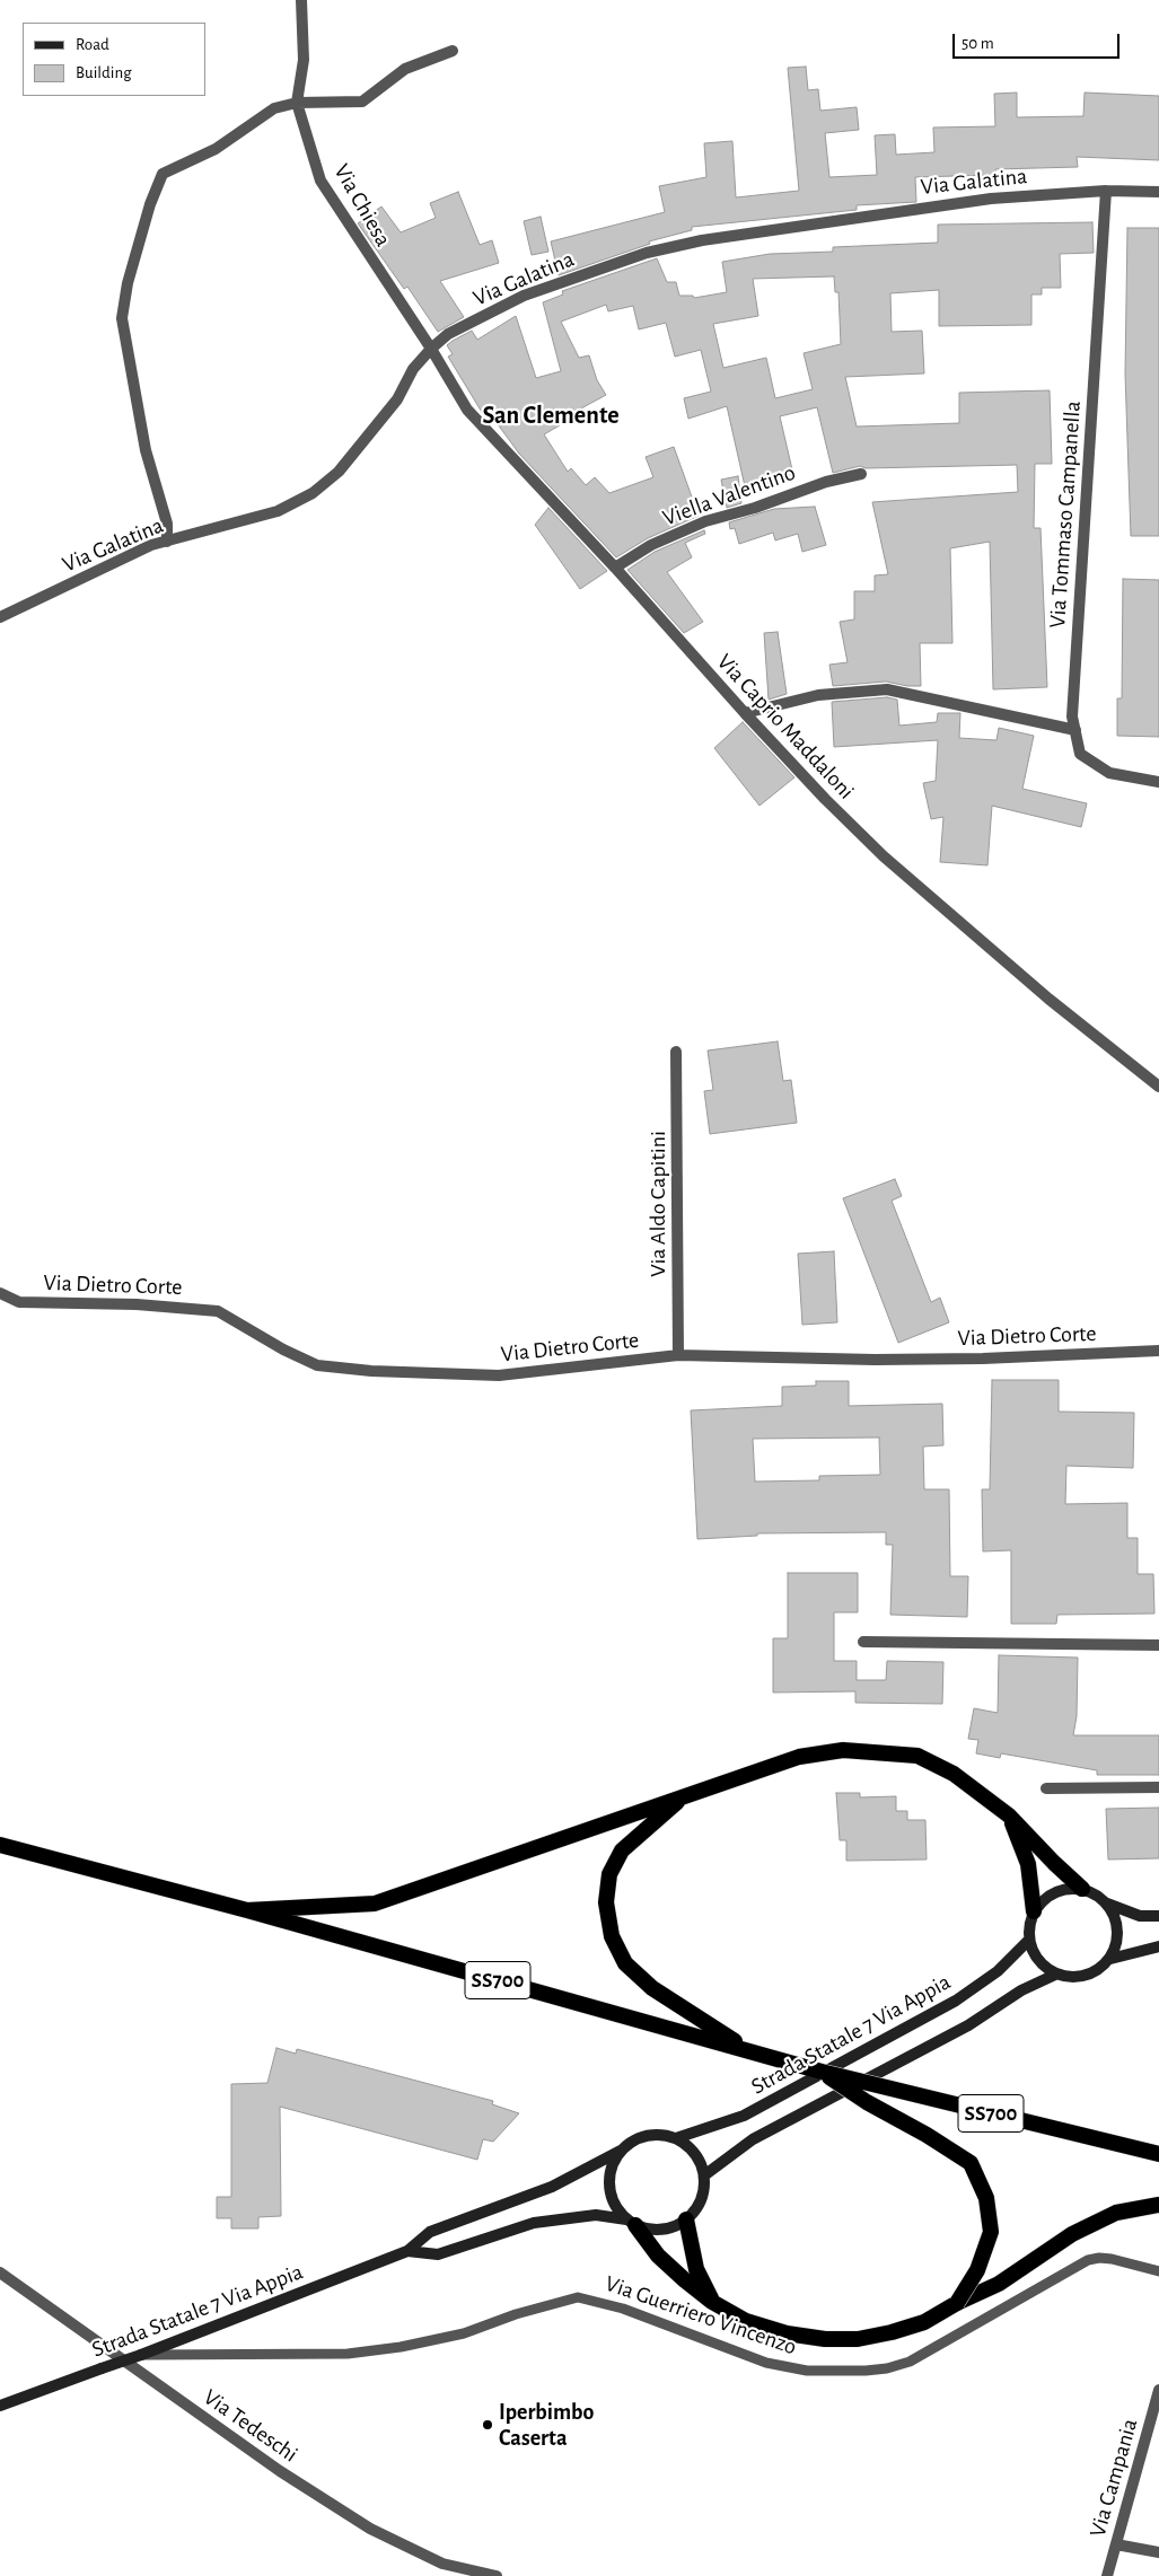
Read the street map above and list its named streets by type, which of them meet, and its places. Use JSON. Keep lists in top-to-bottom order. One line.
{"streets":{"highway":["SS700"],"main road":["Strada Statale 7 Via Appia"],"street":["Via Galatina","Via Chiesa","Viella Valentino","Via Tommaso Campanella","Via Caprio Maddaloni","Via Aldo Capitini","Via Dietro Corte","Via Tedeschi","Via Campania"],"lane":["Via Guerriero Vincenzo"]},"crossings":[["Via Galatina","Via Chiesa"],["Via Galatina","Via Tommaso Campanella"],["Via Galatina","Via Caprio Maddaloni"],["Via Chiesa","Via Caprio Maddaloni"],["Viella Valentino","Via Caprio Maddaloni"],["Via Aldo Capitini","Via Dietro Corte"],["SS700","Strada Statale 7 Via Appia"],["Strada Statale 7 Via Appia","Via Guerriero Vincenzo"]],"districts":["San Clemente"],"places":["Iperbimbo Caserta"],"legend":["Road","Building"],"scale_bar":"50 m"}
